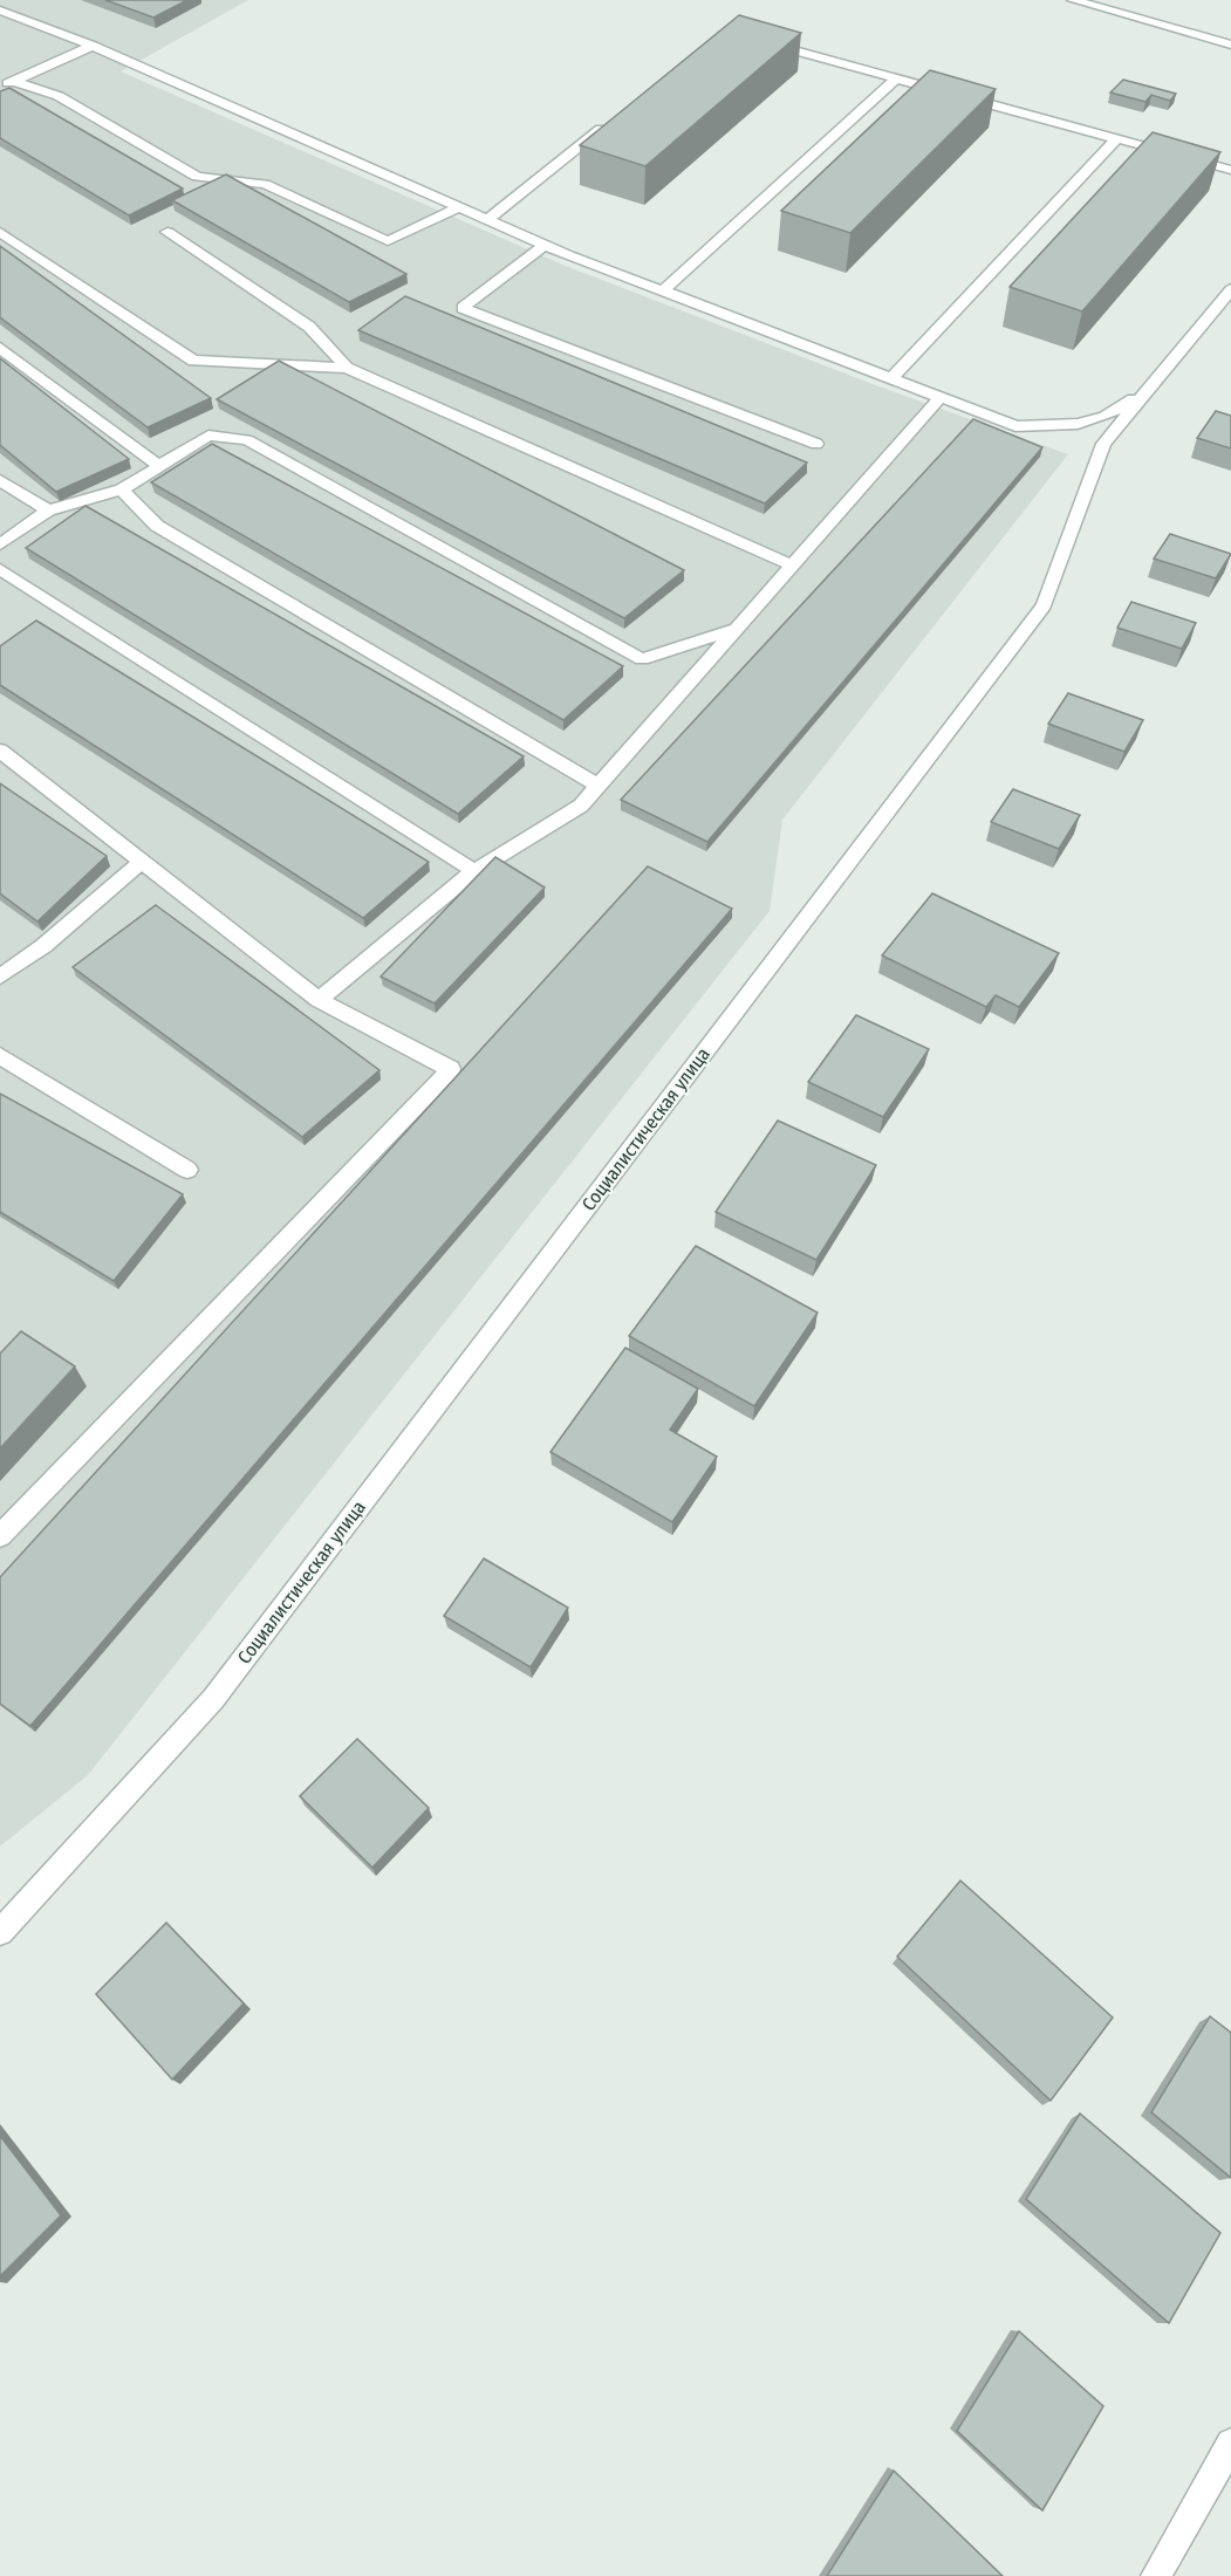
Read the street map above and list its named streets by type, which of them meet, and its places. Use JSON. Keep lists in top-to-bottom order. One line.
{"streets":{"street":["Социалистическая улица"]}}
